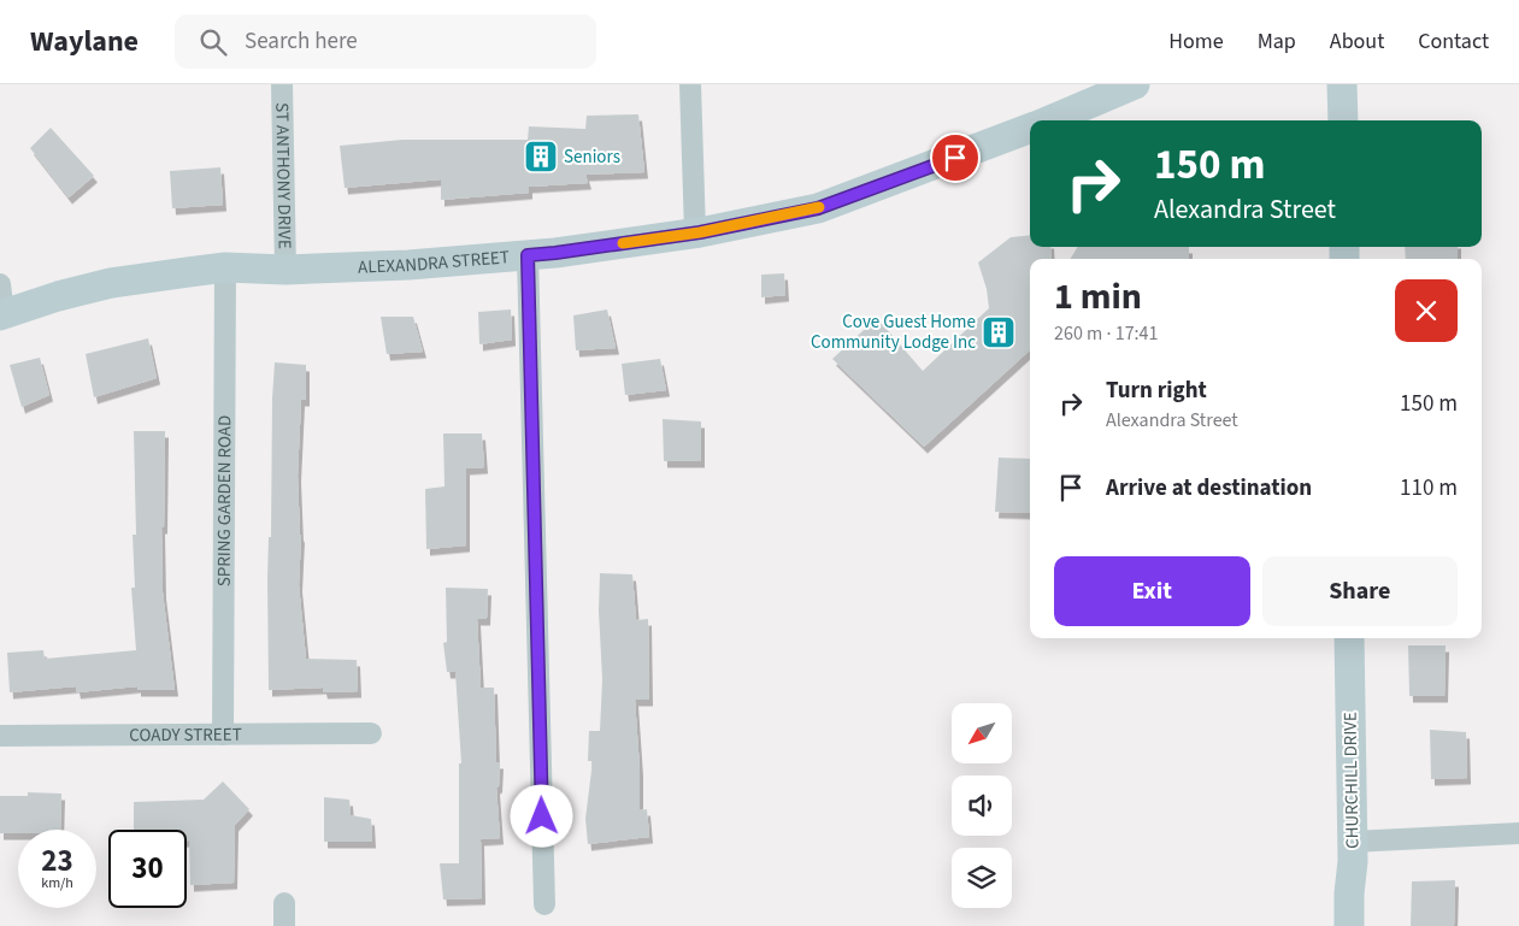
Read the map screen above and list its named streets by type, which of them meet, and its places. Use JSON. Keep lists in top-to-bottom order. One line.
{"streets":{"main road":["ALEXANDRA STREET","CHURCHILL DRIVE"],"street":["ST ANTHONY DRIVE","SPRING GARDEN ROAD","COADY STREET"]},"crossings":[["ST ANTHONY DRIVE","ALEXANDRA STREET"],["ALEXANDRA STREET","SPRING GARDEN ROAD"],["SPRING GARDEN ROAD","COADY STREET"]],"places":{"building":["Seniors","Cove Guest Home Community Lodge Inc"]},"north":"bottom left","page":{"header":"Waylane","search":"Search here","nav":["Home","Map","About","Contact"],"turn":["150 m","Alexandra Street"],"heading":["1 min","260 m · 17:41"],"list":[{"name":"Turn right","note":"Alexandra Street","value":"150 m"},{"name":"Arrive at destination","value":"110 m"}],"buttons":["Exit","Share"],"speed":"23 km/h","limit":"30"}}
